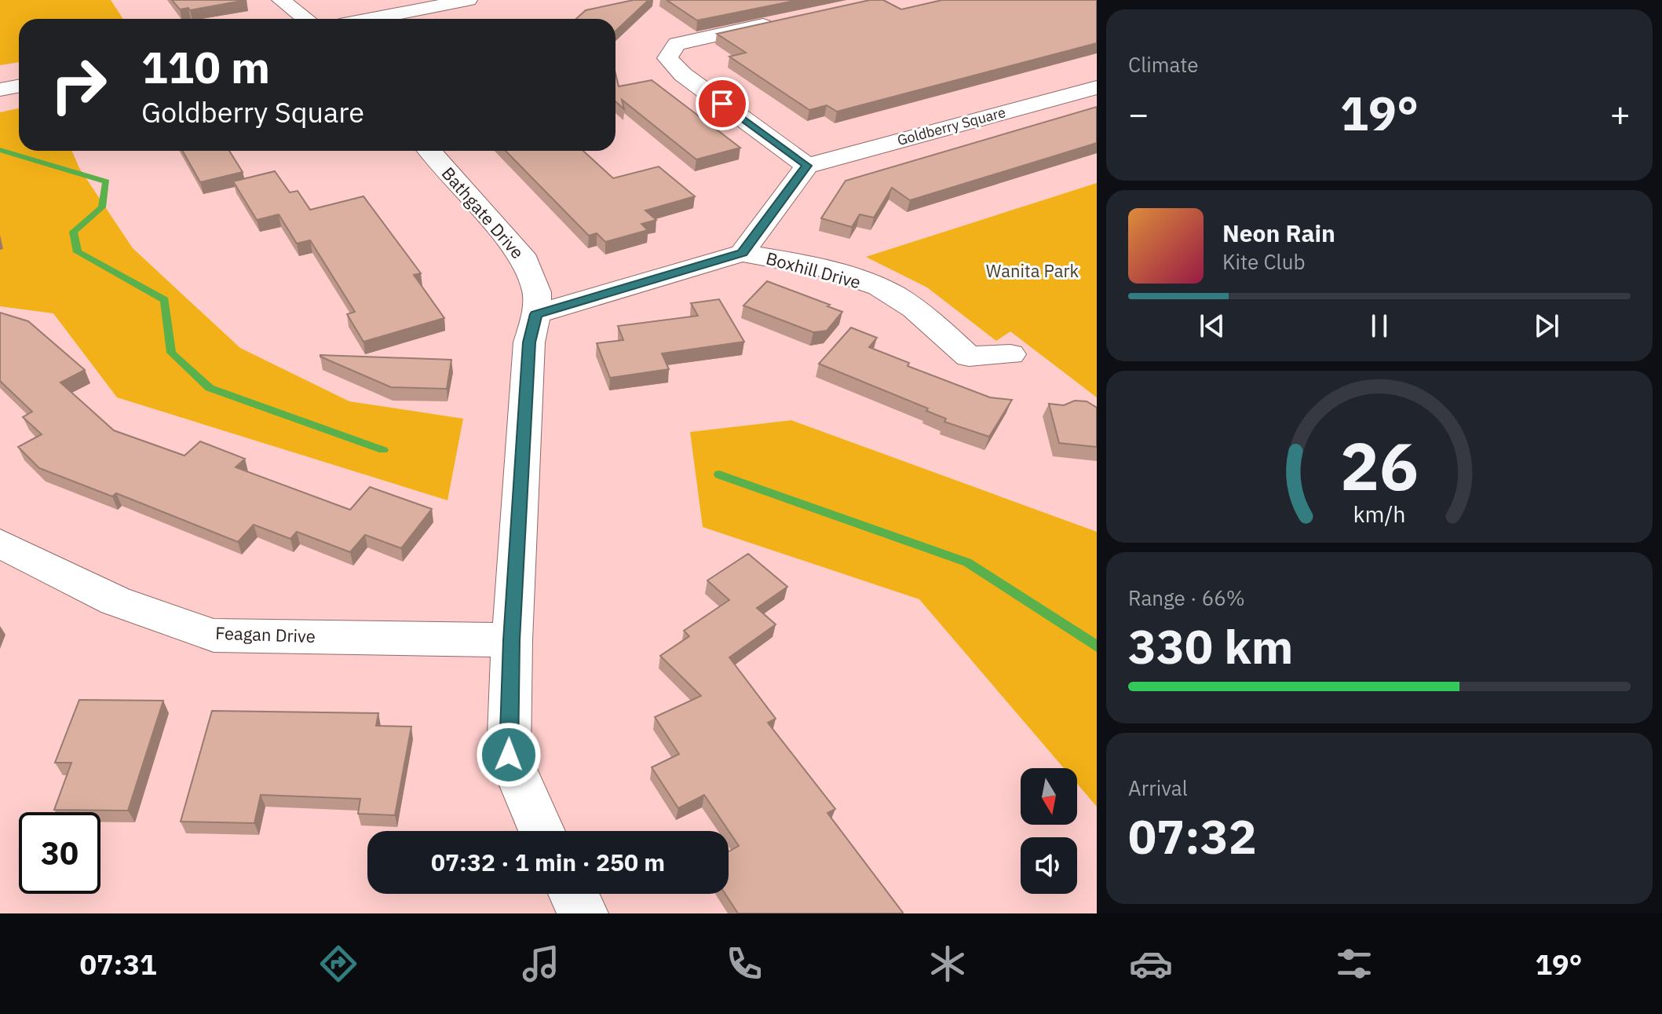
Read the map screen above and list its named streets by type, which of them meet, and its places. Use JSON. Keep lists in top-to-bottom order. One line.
{"streets":{"street":["Goldberry Square","Bathgate Drive","Boxhill Drive","Feagan Drive"]},"crossings":[["Bathgate Drive","Feagan Drive"]],"parks":["Wanita Park"],"north":"bottom","page":{"tile":["Climate",["Range · 66%","330 km"],["Arrival","07:32"]],"turn":["110 m","Goldberry Square"],"heat":["−","19°","+"],"song":["Neon Rain","Kite Club"],"limit":"30","trip":"07:32 · 1 min · 250 m","tabs":["07:31","19°"],"gauge":["26","km/h"]}}
